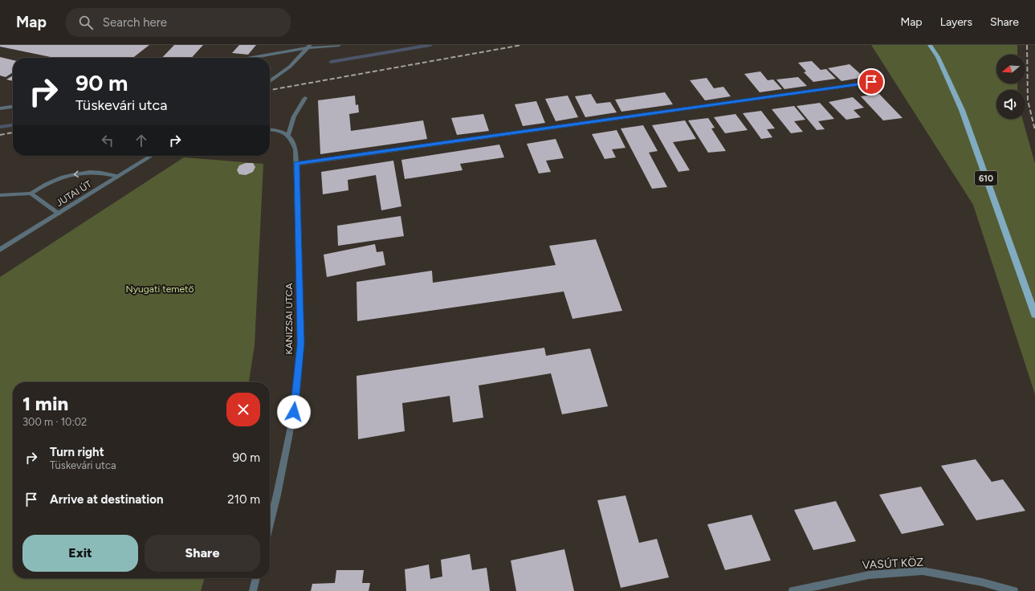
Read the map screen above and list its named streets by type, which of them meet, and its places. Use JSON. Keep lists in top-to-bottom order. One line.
{"streets":{"main road":["610"],"street":["JUTAI ÚT","KANIZSAI UTCA","VASÚT KÖZ"]},"parks":["Nyugati temető"],"north":"left","page":{"header":"Map","search":"Search here","nav":["Map","Layers","Share"],"turn":["90 m","Tüskevári utca"],"heading":["1 min","300 m · 10:02"],"list":[{"name":"Turn right","note":"Tüskevári utca","value":"90 m"},{"name":"Arrive at destination","value":"210 m"}],"buttons":["Exit","Share"]}}
